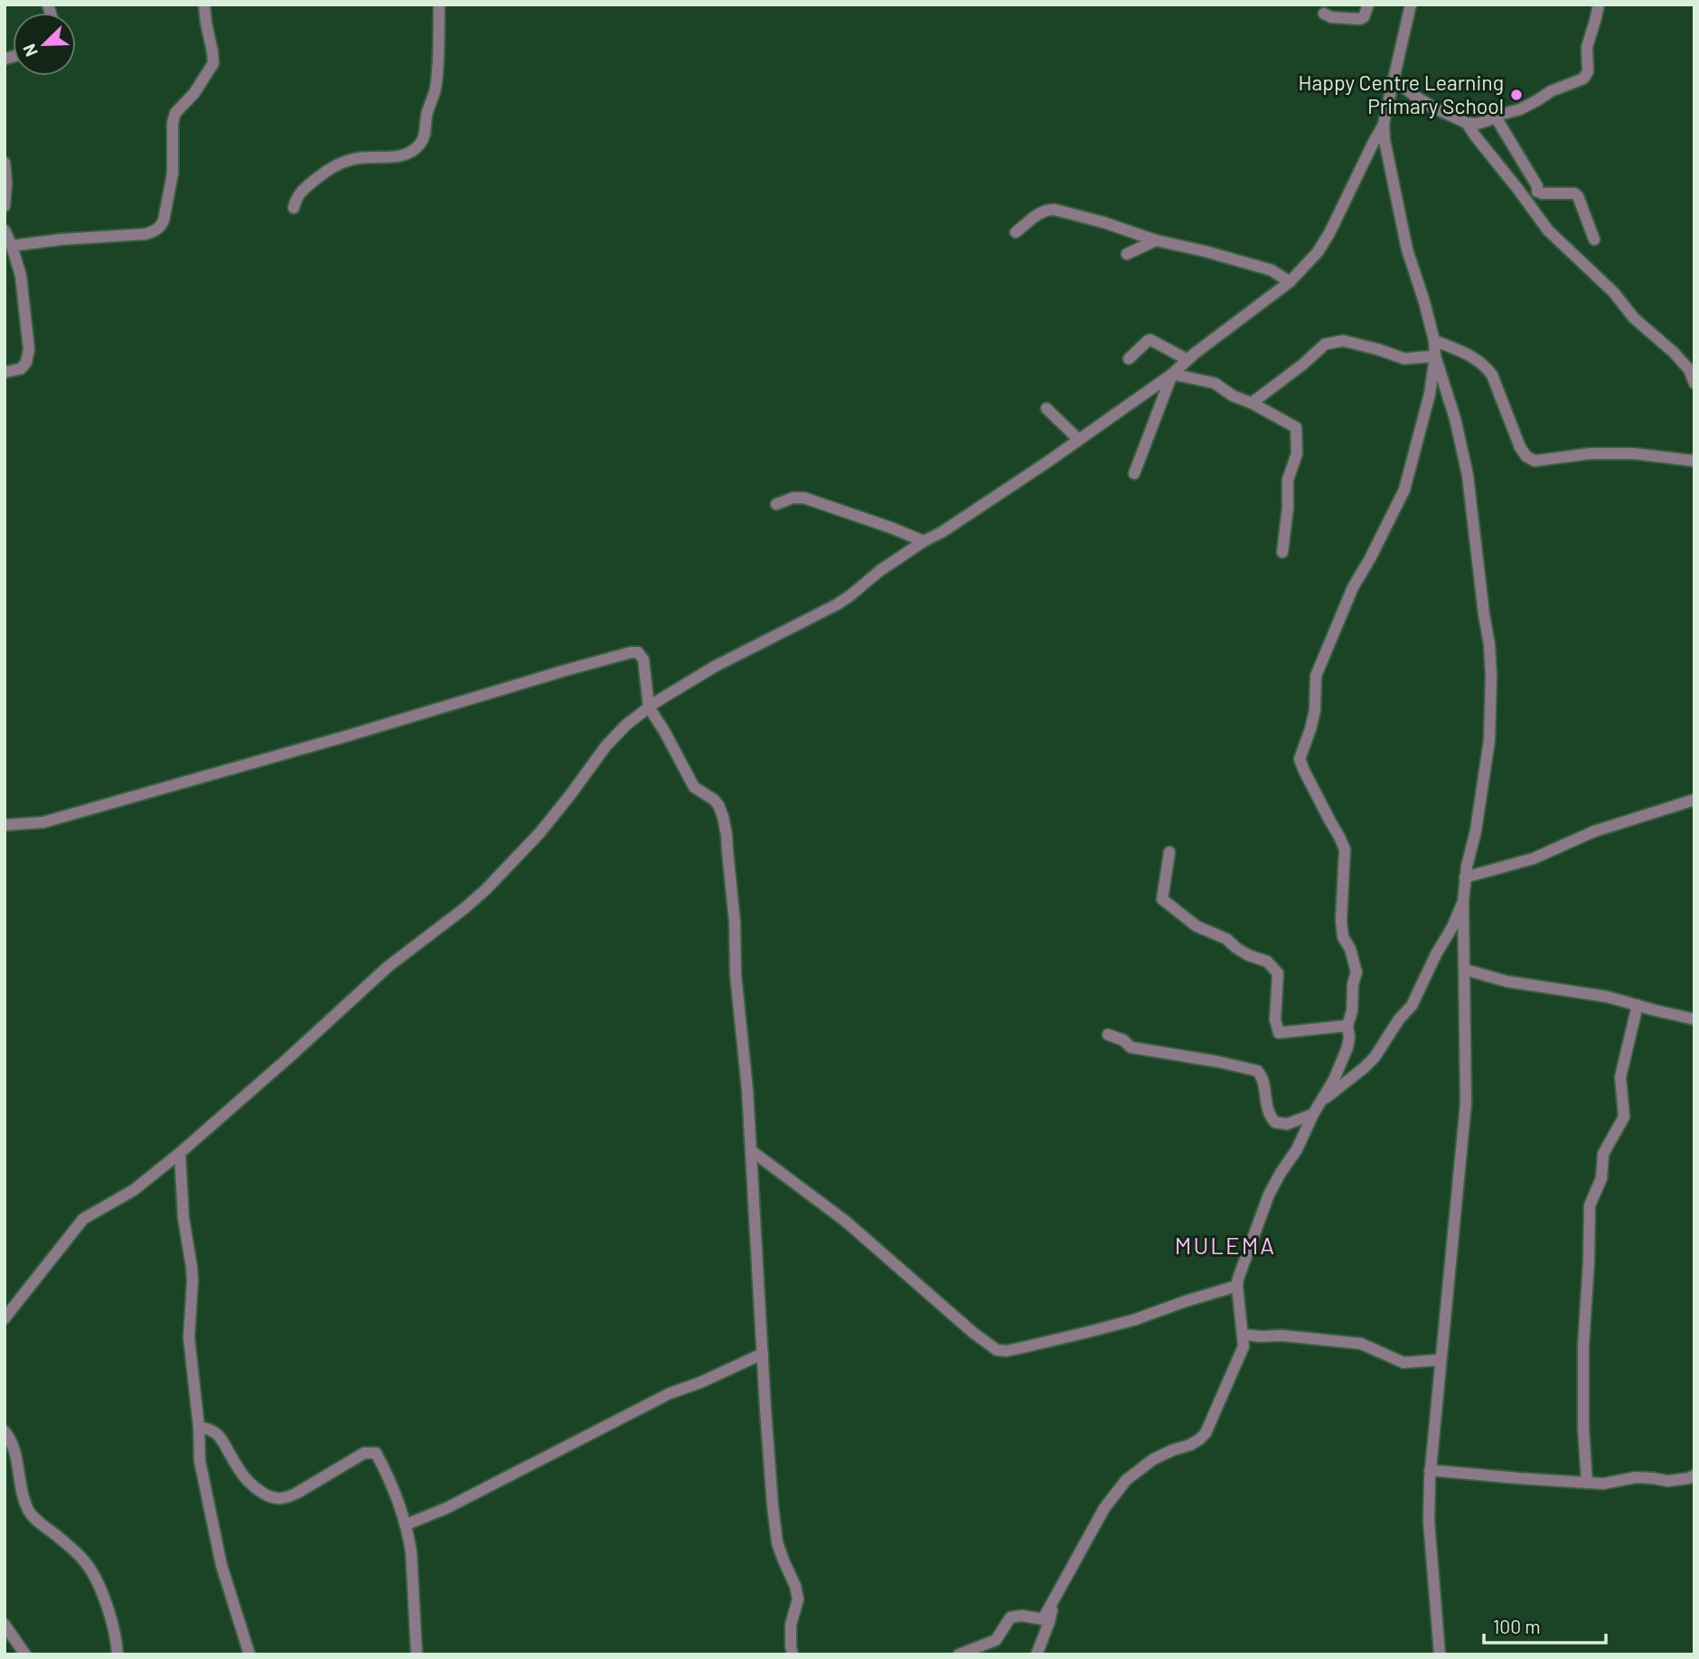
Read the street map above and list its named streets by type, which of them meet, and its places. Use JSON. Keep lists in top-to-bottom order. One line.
{"districts":["MULEMA"],"places":["Happy Centre Learning Primary School"],"scale_bar":"100 m","north":"bottom left"}
